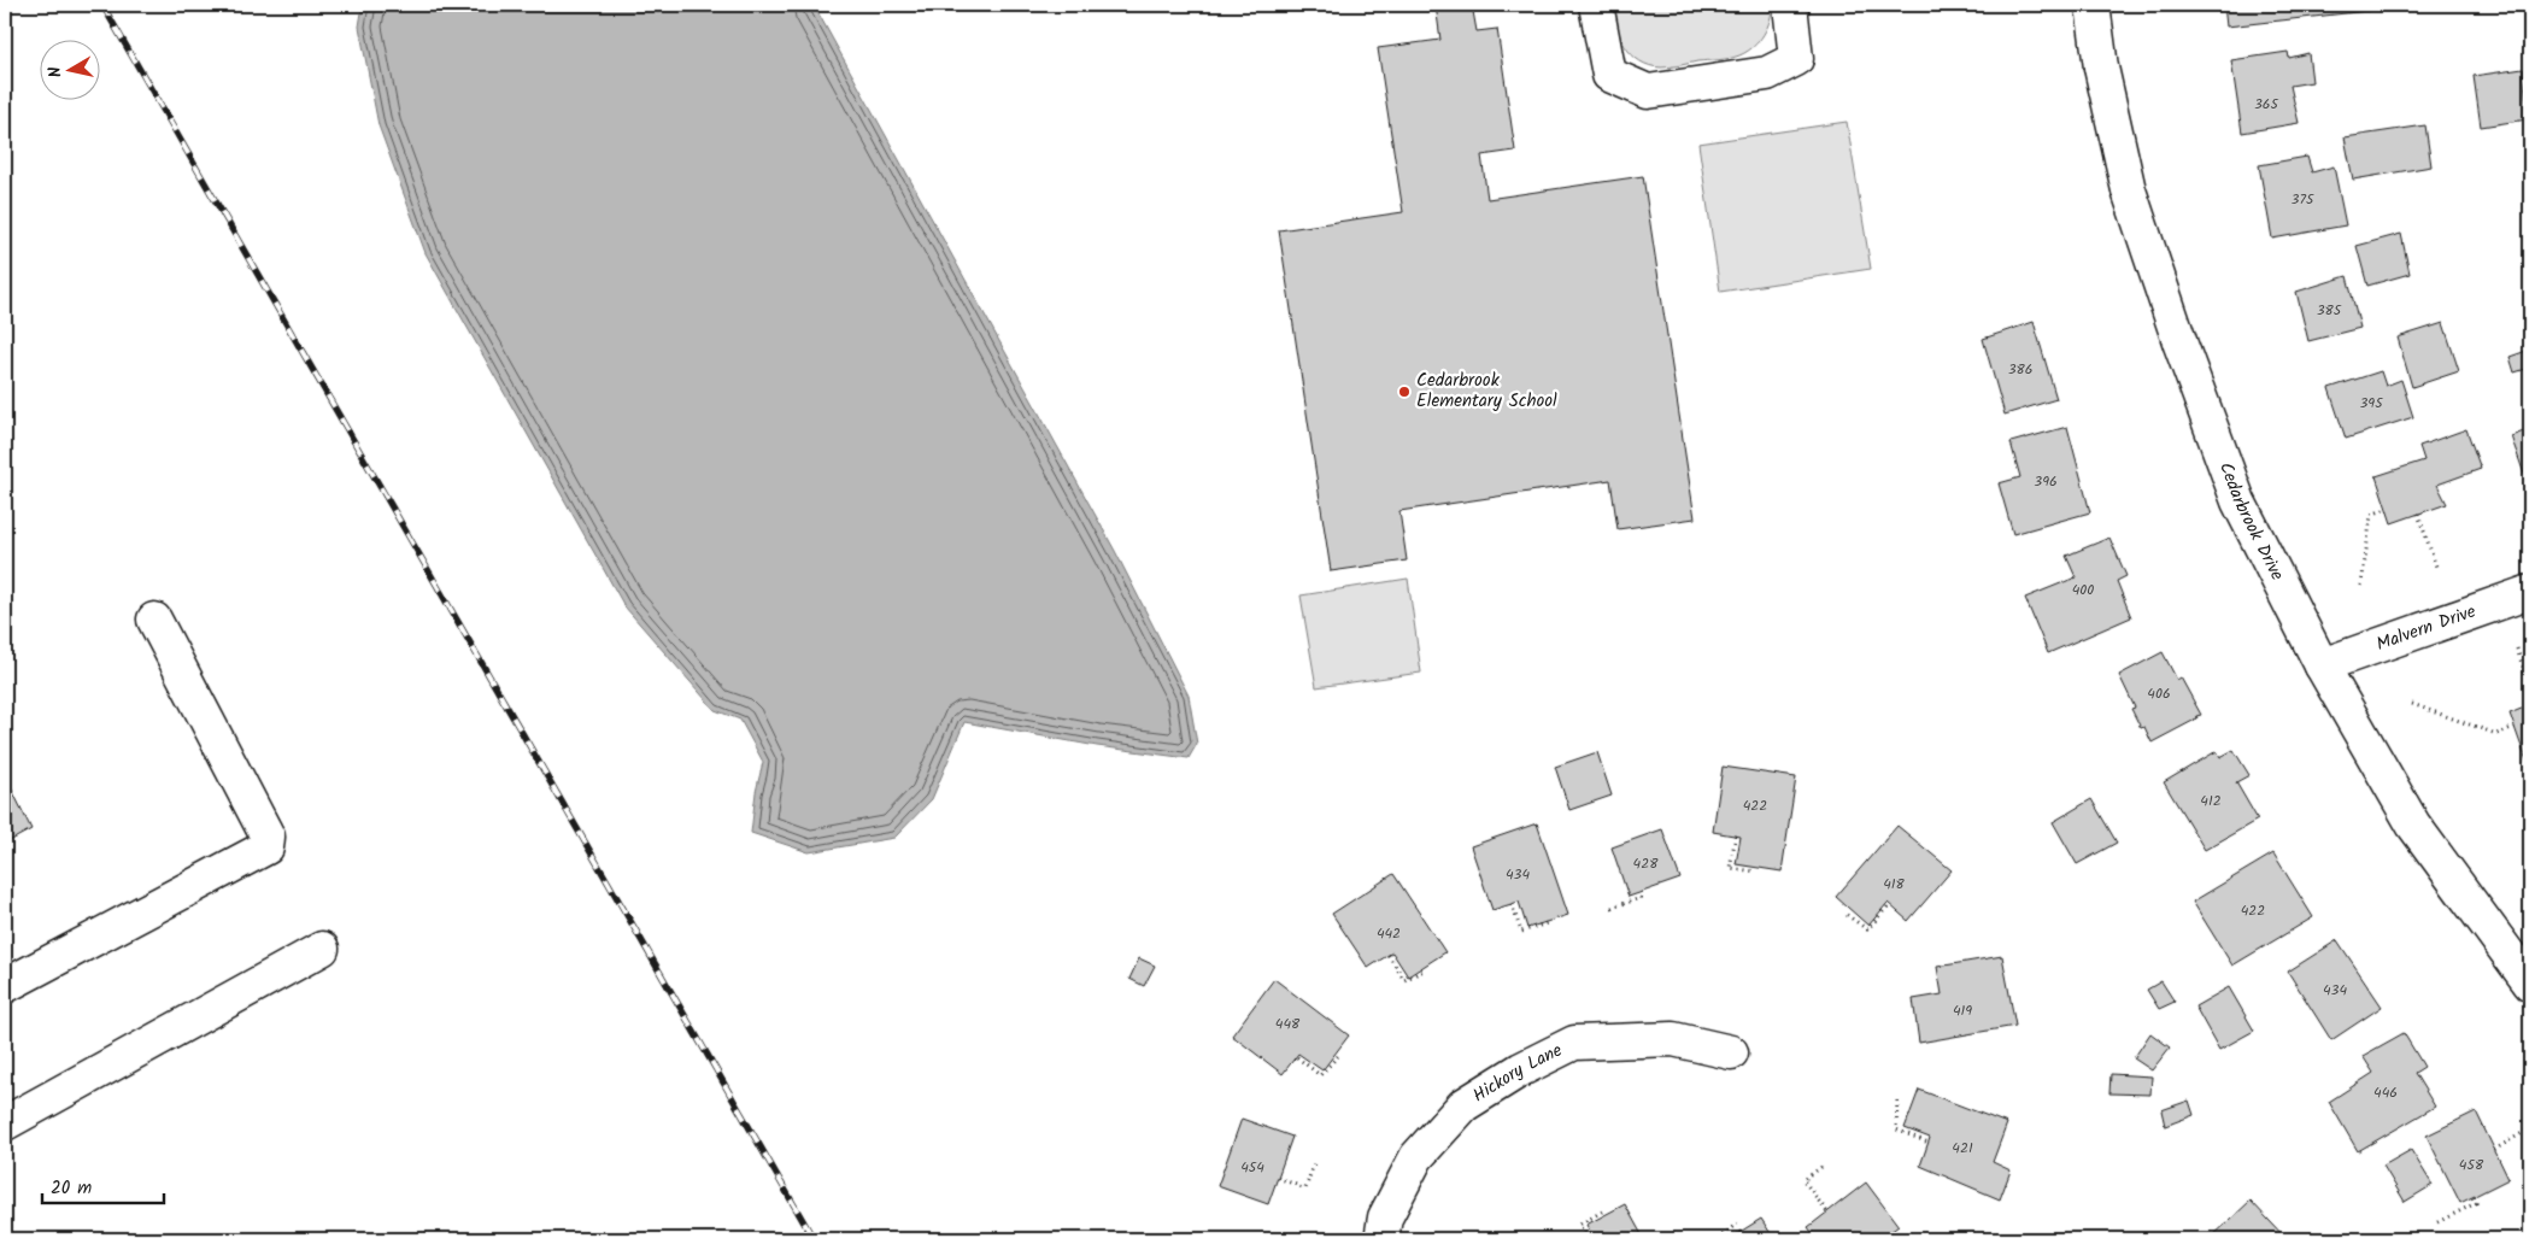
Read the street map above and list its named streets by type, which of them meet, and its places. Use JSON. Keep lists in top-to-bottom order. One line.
{"streets":{"street":["Cedarbrook Drive","Malvern Drive","Hickory Lane"]},"crossings":[["Cedarbrook Drive","Malvern Drive"]],"places":["Cedarbrook Elementary School"],"house_numbers":["365","375","385","386","395","396","400","406","412","422","428","434","418","422","442","434","419","448","446","421","458","454"],"scale_bar":"20 m","north":"left"}
